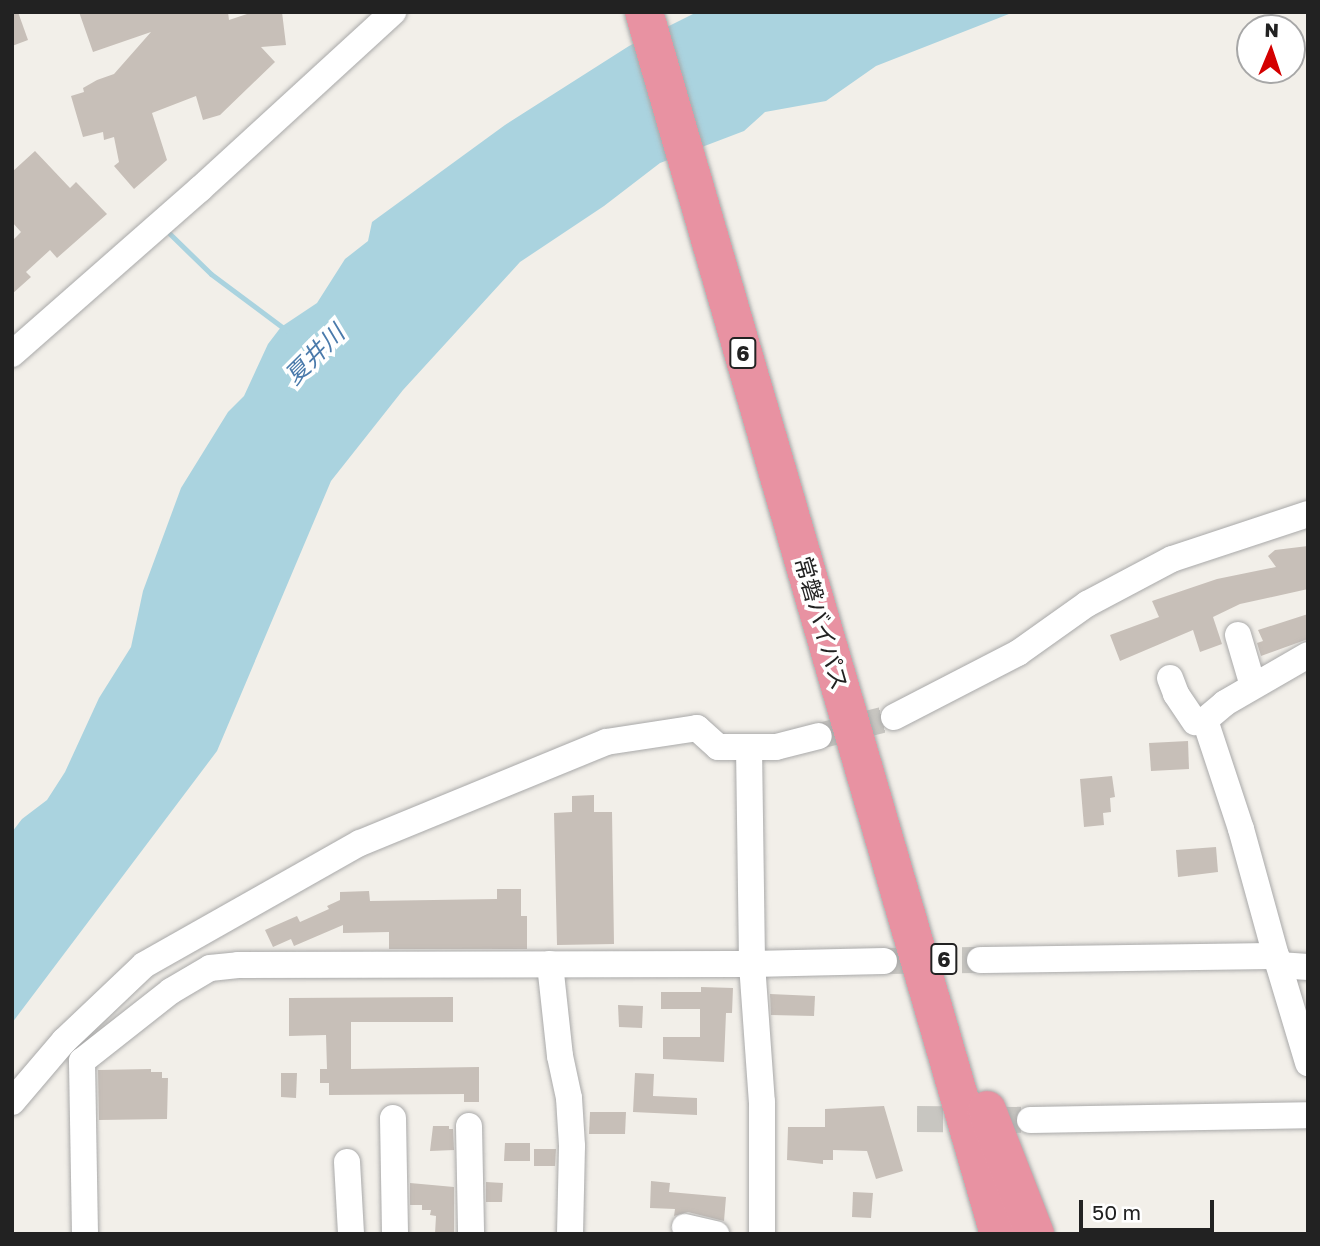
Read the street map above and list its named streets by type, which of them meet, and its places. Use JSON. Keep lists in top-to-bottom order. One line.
{"streets":{"highway":["6","常磐バイパス"]},"water":["夏井川"],"scale_bar":"50 m","north":"top"}
